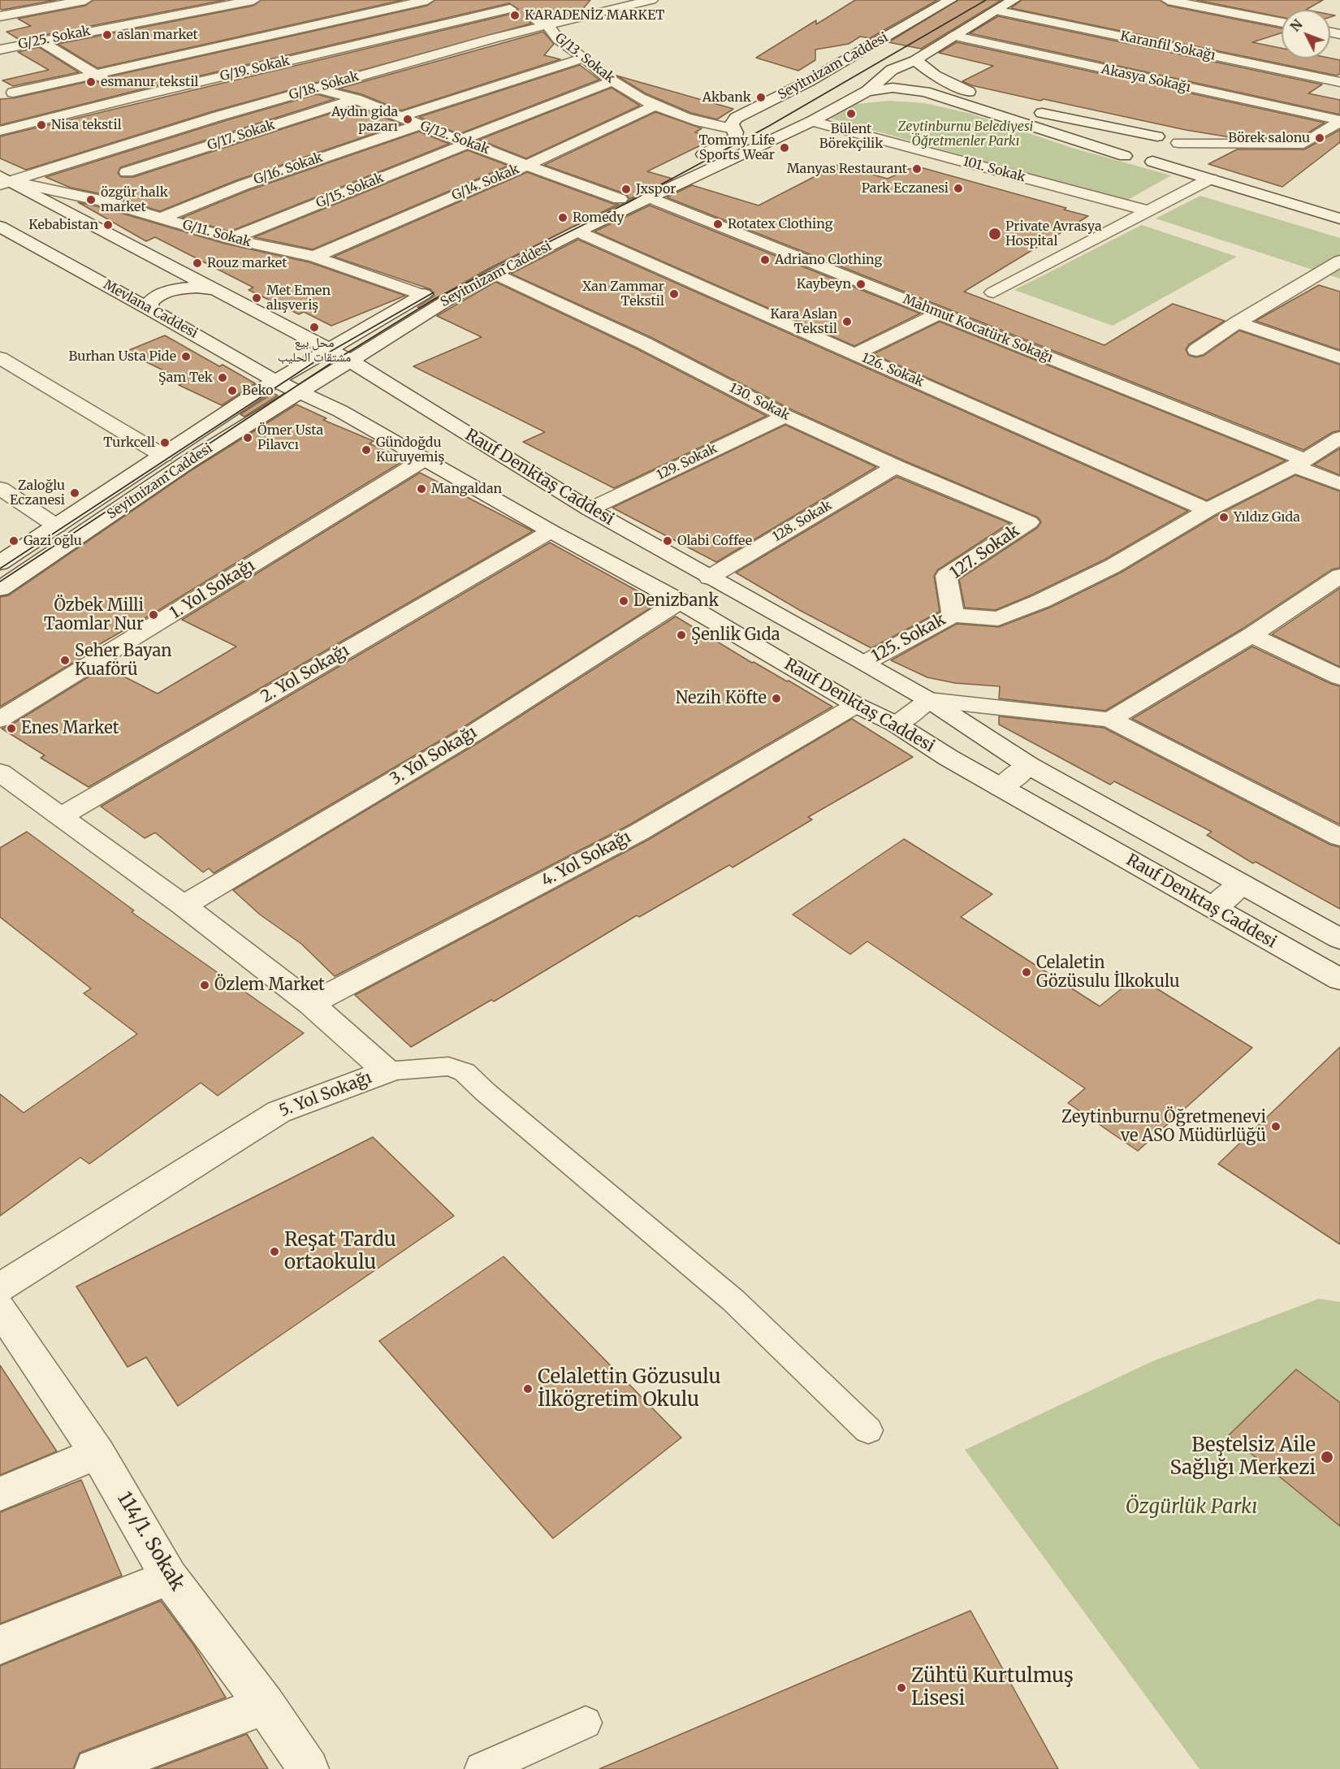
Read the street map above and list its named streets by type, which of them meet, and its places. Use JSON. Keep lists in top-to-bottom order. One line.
{"streets":{"street":["G/25. Sokak","Karanfil Sokağı","G/13. Sokak","Seyitnizam Caddesi","G/19. Sokak","Akasya Sokağı","G/18. Sokak","G/17. Sokak","G/12. Sokak","G/16. Sokak","101. Sokak","G/14. Sokak","G/15. Sokak","G/11. Sokak","Mevlana Caddesi","Mahmut Kocatürk Sokağı","126. Sokak","130. Sokak","129. Sokak","Rauf Denktaş Caddesi","128. Sokak","127. Sokak","1. Yol Sokağı","125. Sokak","2. Yol Sokağı","3. Yol Sokağı","4. Yol Sokağı","5. Yol Sokağı","114/1. Sokak"]},"crossings":[["Karanfil Sokağı","Seyitnizam Caddesi"],["G/13. Sokak","Seyitnizam Caddesi"],["G/13. Sokak","G/19. Sokak"],["G/13. Sokak","G/18. Sokak"],["G/13. Sokak","G/14. Sokak"],["G/13. Sokak","G/15. Sokak"],["Seyitnizam Caddesi","Akasya Sokağı"],["Seyitnizam Caddesi","G/12. Sokak"],["Seyitnizam Caddesi","101. Sokak"],["Seyitnizam Caddesi","G/11. Sokak"],["Seyitnizam Caddesi","Mevlana Caddesi"],["Seyitnizam Caddesi","Mahmut Kocatürk Sokağı"],["Seyitnizam Caddesi","126. Sokak"],["Seyitnizam Caddesi","130. Sokak"],["Seyitnizam Caddesi","Rauf Denktaş Caddesi"],["G/18. Sokak","G/12. Sokak"],["G/18. Sokak","G/11. Sokak"],["G/18. Sokak","Rauf Denktaş Caddesi"],["G/17. Sokak","G/12. Sokak"],["G/12. Sokak","G/16. Sokak"],["G/12. Sokak","G/14. Sokak"],["G/12. Sokak","G/15. Sokak"],["G/16. Sokak","G/11. Sokak"],["G/14. Sokak","G/11. Sokak"],["G/15. Sokak","G/11. Sokak"],["G/11. Sokak","Rauf Denktaş Caddesi"],["Mevlana Caddesi","Rauf Denktaş Caddesi"],["130. Sokak","129. Sokak"],["130. Sokak","128. Sokak"],["130. Sokak","127. Sokak"],["129. Sokak","Rauf Denktaş Caddesi"],["Rauf Denktaş Caddesi","128. Sokak"],["Rauf Denktaş Caddesi","1. Yol Sokağı"],["Rauf Denktaş Caddesi","125. Sokak"],["Rauf Denktaş Caddesi","2. Yol Sokağı"],["Rauf Denktaş Caddesi","3. Yol Sokağı"],["Rauf Denktaş Caddesi","4. Yol Sokağı"],["127. Sokak","125. Sokak"],["2. Yol Sokağı","5. Yol Sokağı"],["3. Yol Sokağı","5. Yol Sokağı"],["4. Yol Sokağı","5. Yol Sokağı"]],"parks":["Zeytinburnu Belediyesi Öğretmenler Parkı","Özgürlük Parkı"],"places":["KARADENİZ MARKET","aslan market","esmanur tekstil","Akbank","Bülent Börekçilik","Aydın gida pazarı","Nisa tekstil","Börek salonu","Tommy Life Sports Wear","Manyas Restaurant","Park Eczanesi","Jxspor","özgür halk market","Romedy","Rotatex Clothing","Kebabistan","Private Avrasya Hospital","Adriano Clothing","Rouz market","Kaybeyn","Xan Zammar Tekstil","Met Emen alışveriş","Kara Aslan Tekstil","محل بيع مشتقات الحليب","Burhan Usta Pide","Şam Tek","Beko","Ömer Usta Pilavcı","Turkcell","Gündoğdu Kuruyemiş","Mangaldan","Zaloğlu Eczanesi","Yıldız Gıda","Gazi oğlu","Olabi Coffee","Denizbank","Özbek Milli Taomlar Nur","Şenlik Gıda","Seher Bayan Kuaförü","Nezih Köfte","Enes Market","Celaletin Gözüsulu İlkokulu","Özlem Market","Zeytinburnu Öğretmenevi ve ASO Müdürlüğü","Reşat Tardu ortaokulu","Celalettin Gözusulu İlkögretim Okulu","Beştelsiz Aile Sağlığı Merkezi","Zühtü Kurtulmuş Lisesi"],"north":"top left"}
